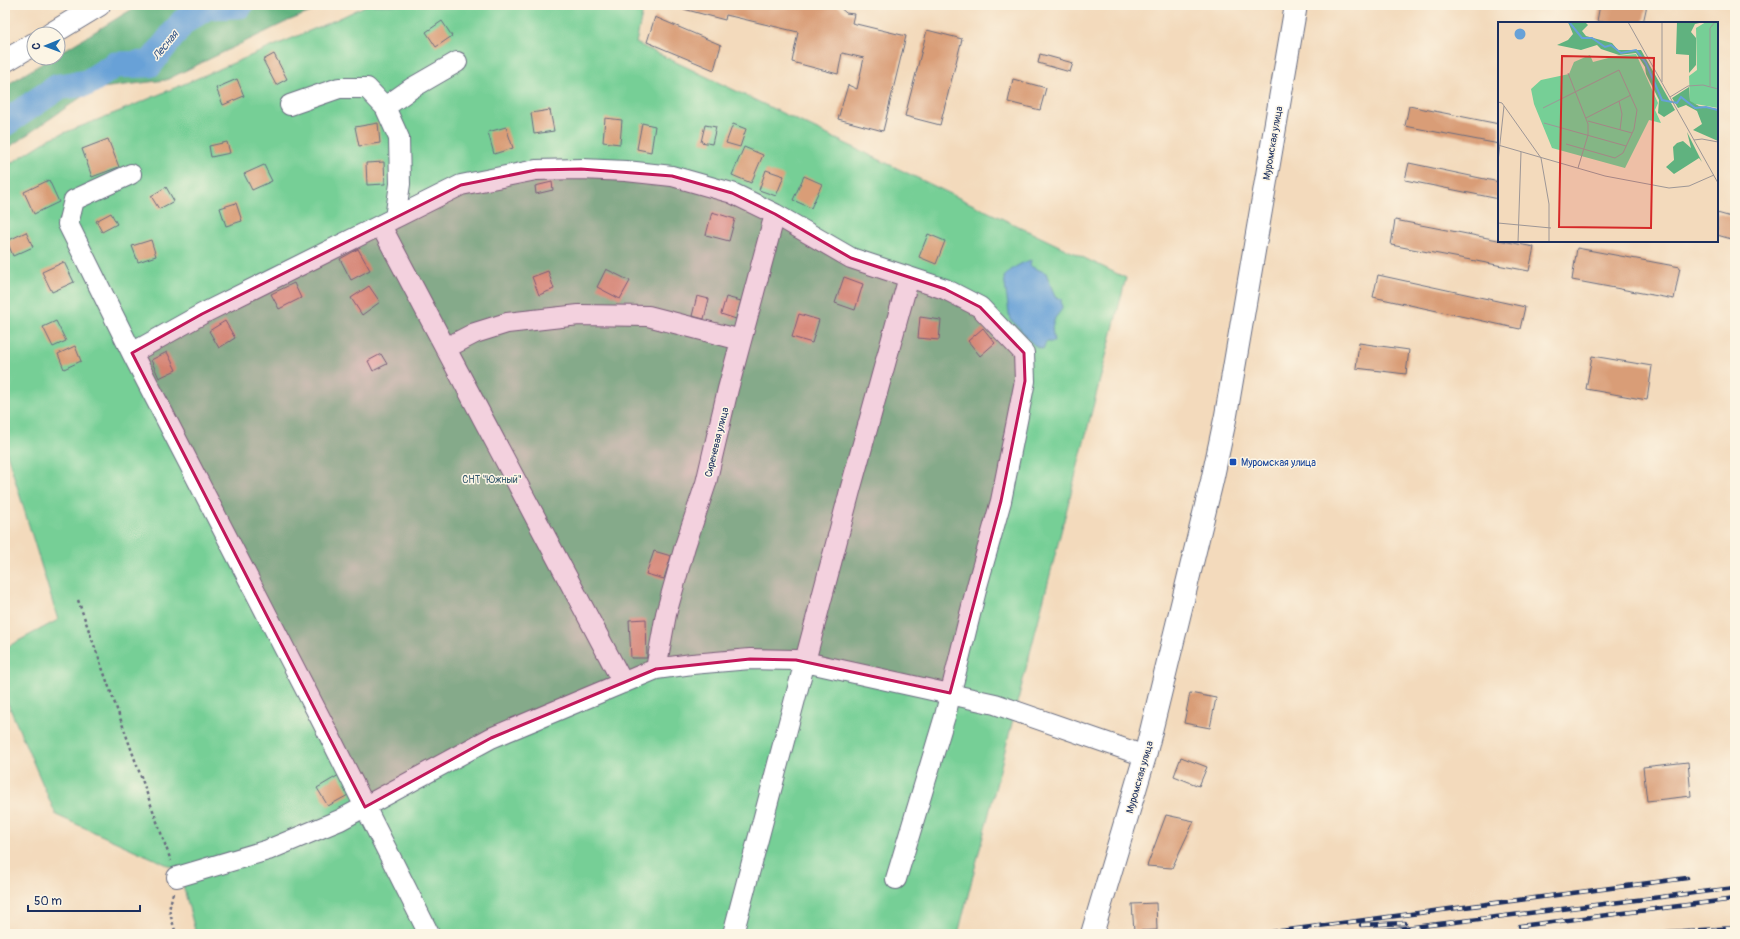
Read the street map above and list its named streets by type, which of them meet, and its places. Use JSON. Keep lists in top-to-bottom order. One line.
{"streets":{"main road":["Муромская улица"],"street":["Сиреневая улица"]},"water":["Лесная"],"parks":["СНТ \"Южный\""],"places":{"transit":["Муромская улица"]},"scale_bar":"50 m","north":"left"}
